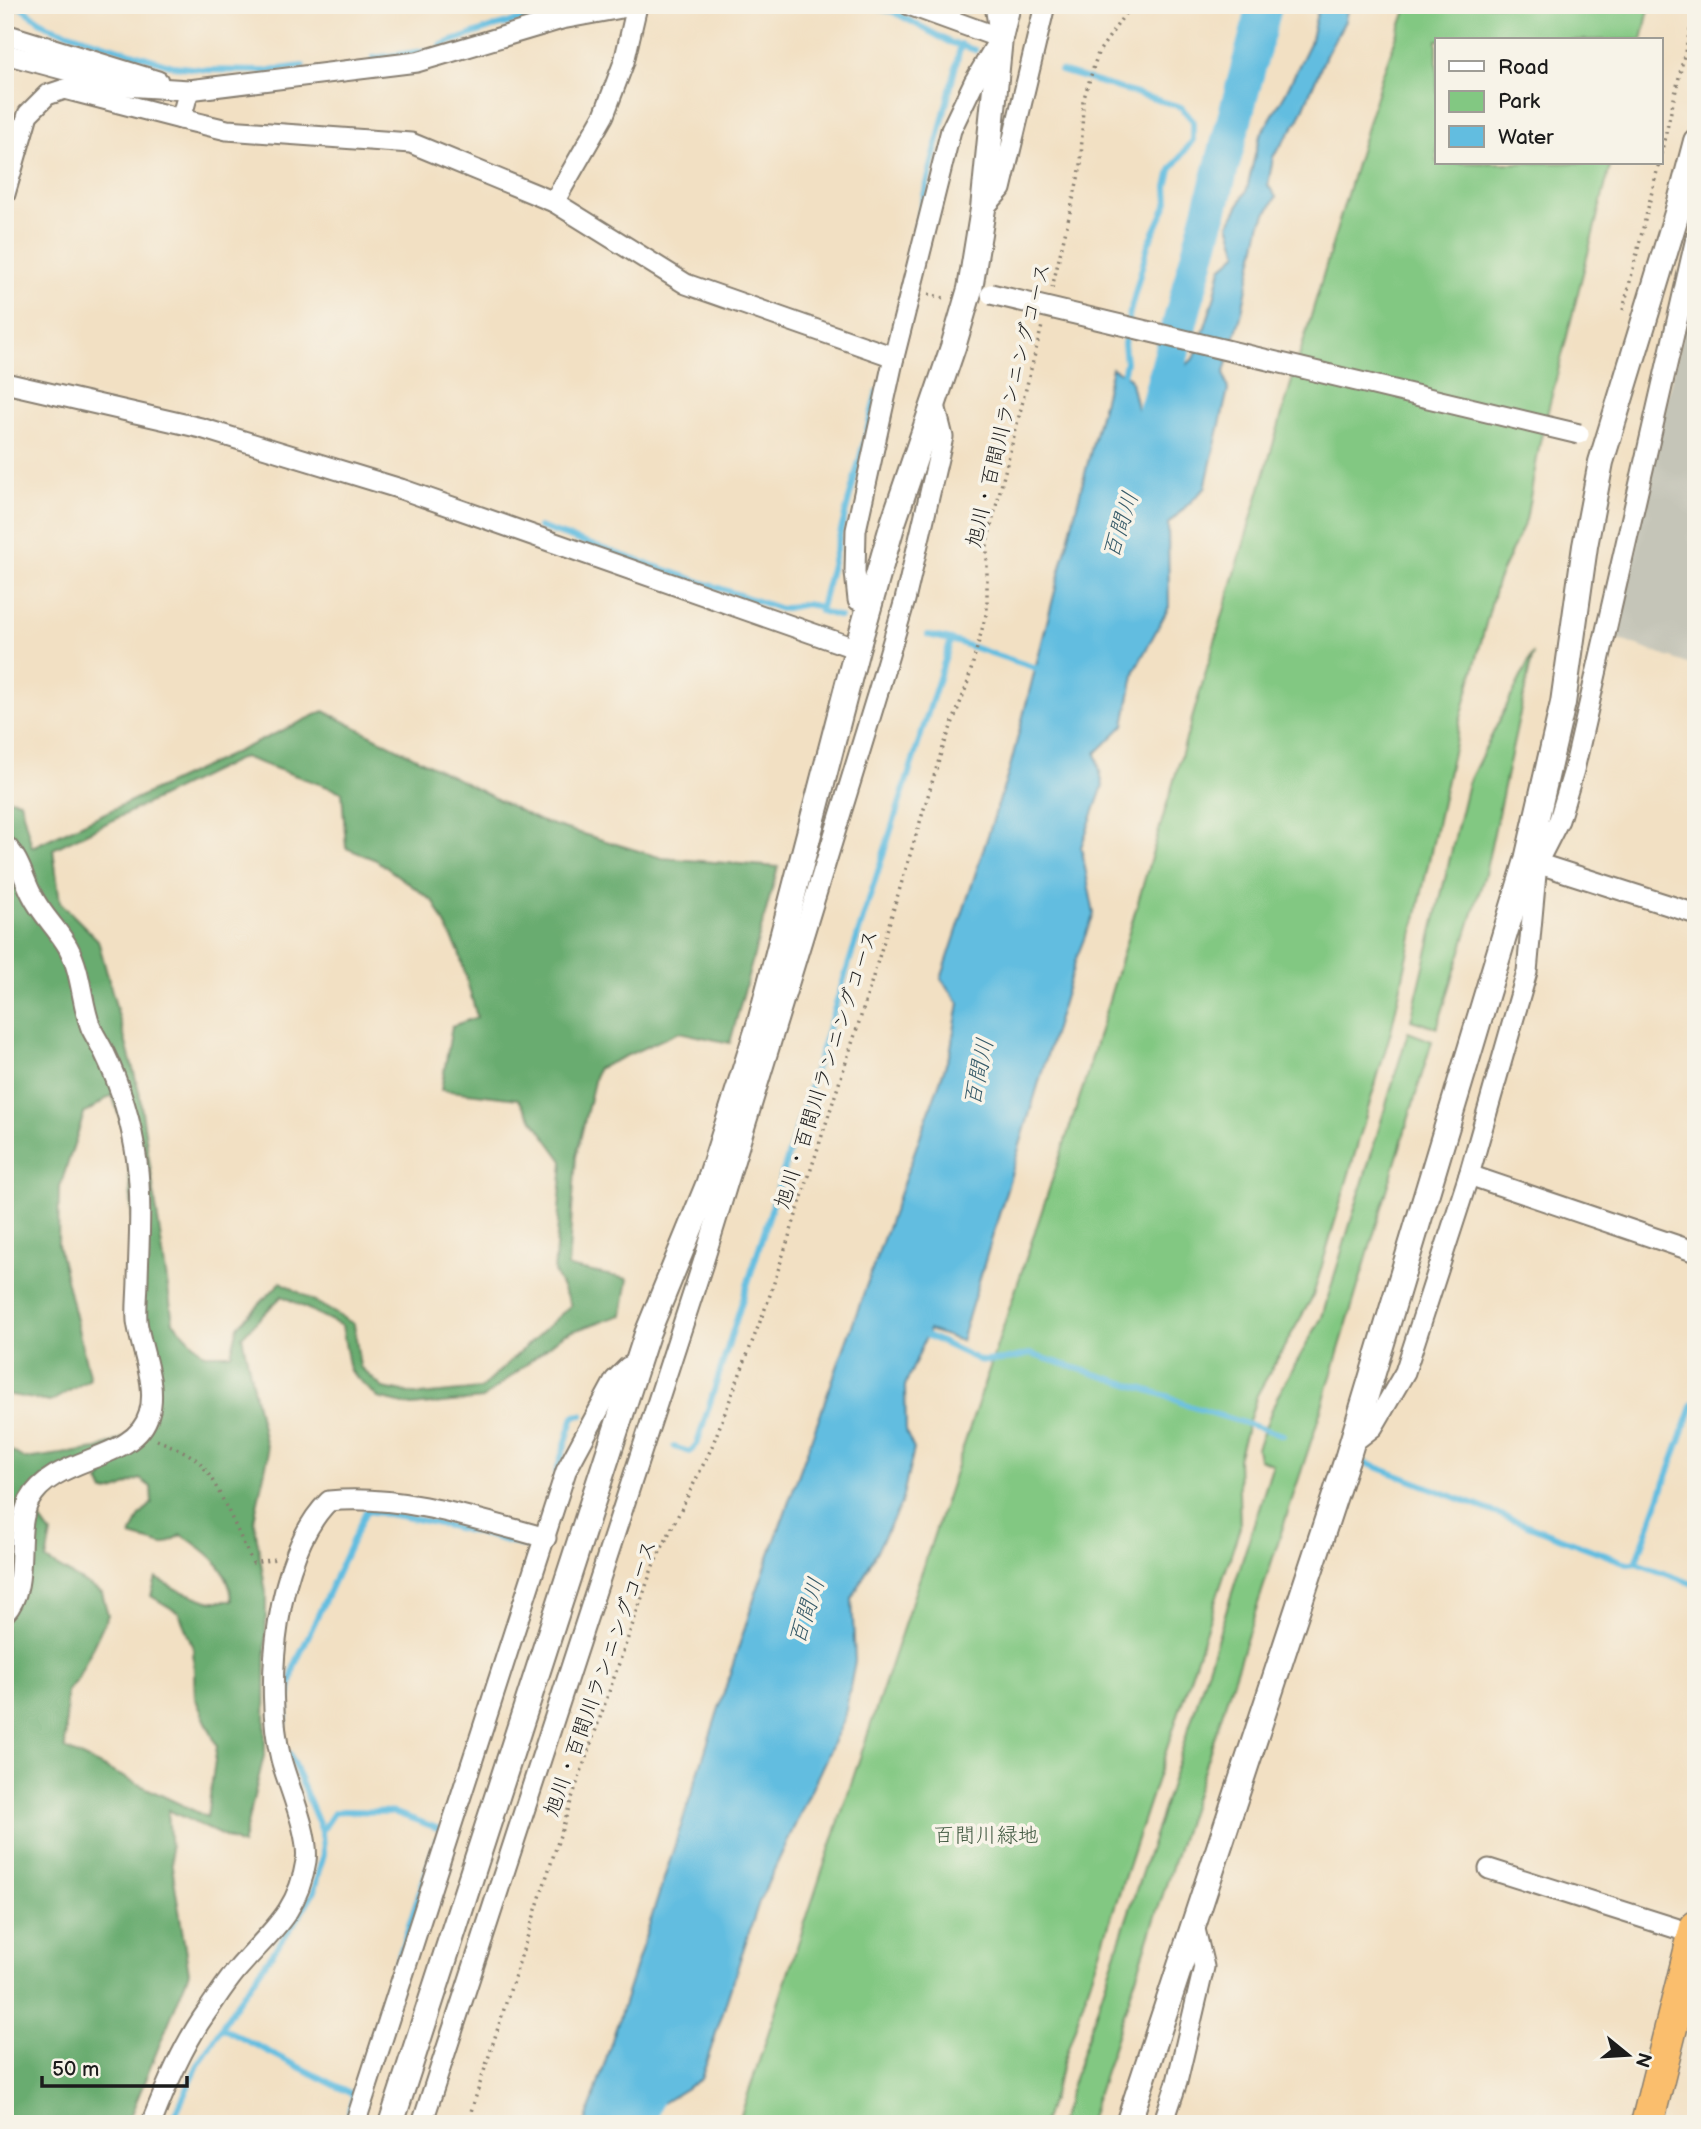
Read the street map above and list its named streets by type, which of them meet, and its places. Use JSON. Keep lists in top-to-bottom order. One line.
{"streets":{"path":["旭川・百間川ランニングコース"]},"water":["百間川"],"parks":["百間川緑地"],"legend":["Road","Park","Water"],"scale_bar":"50 m","north":"right"}
